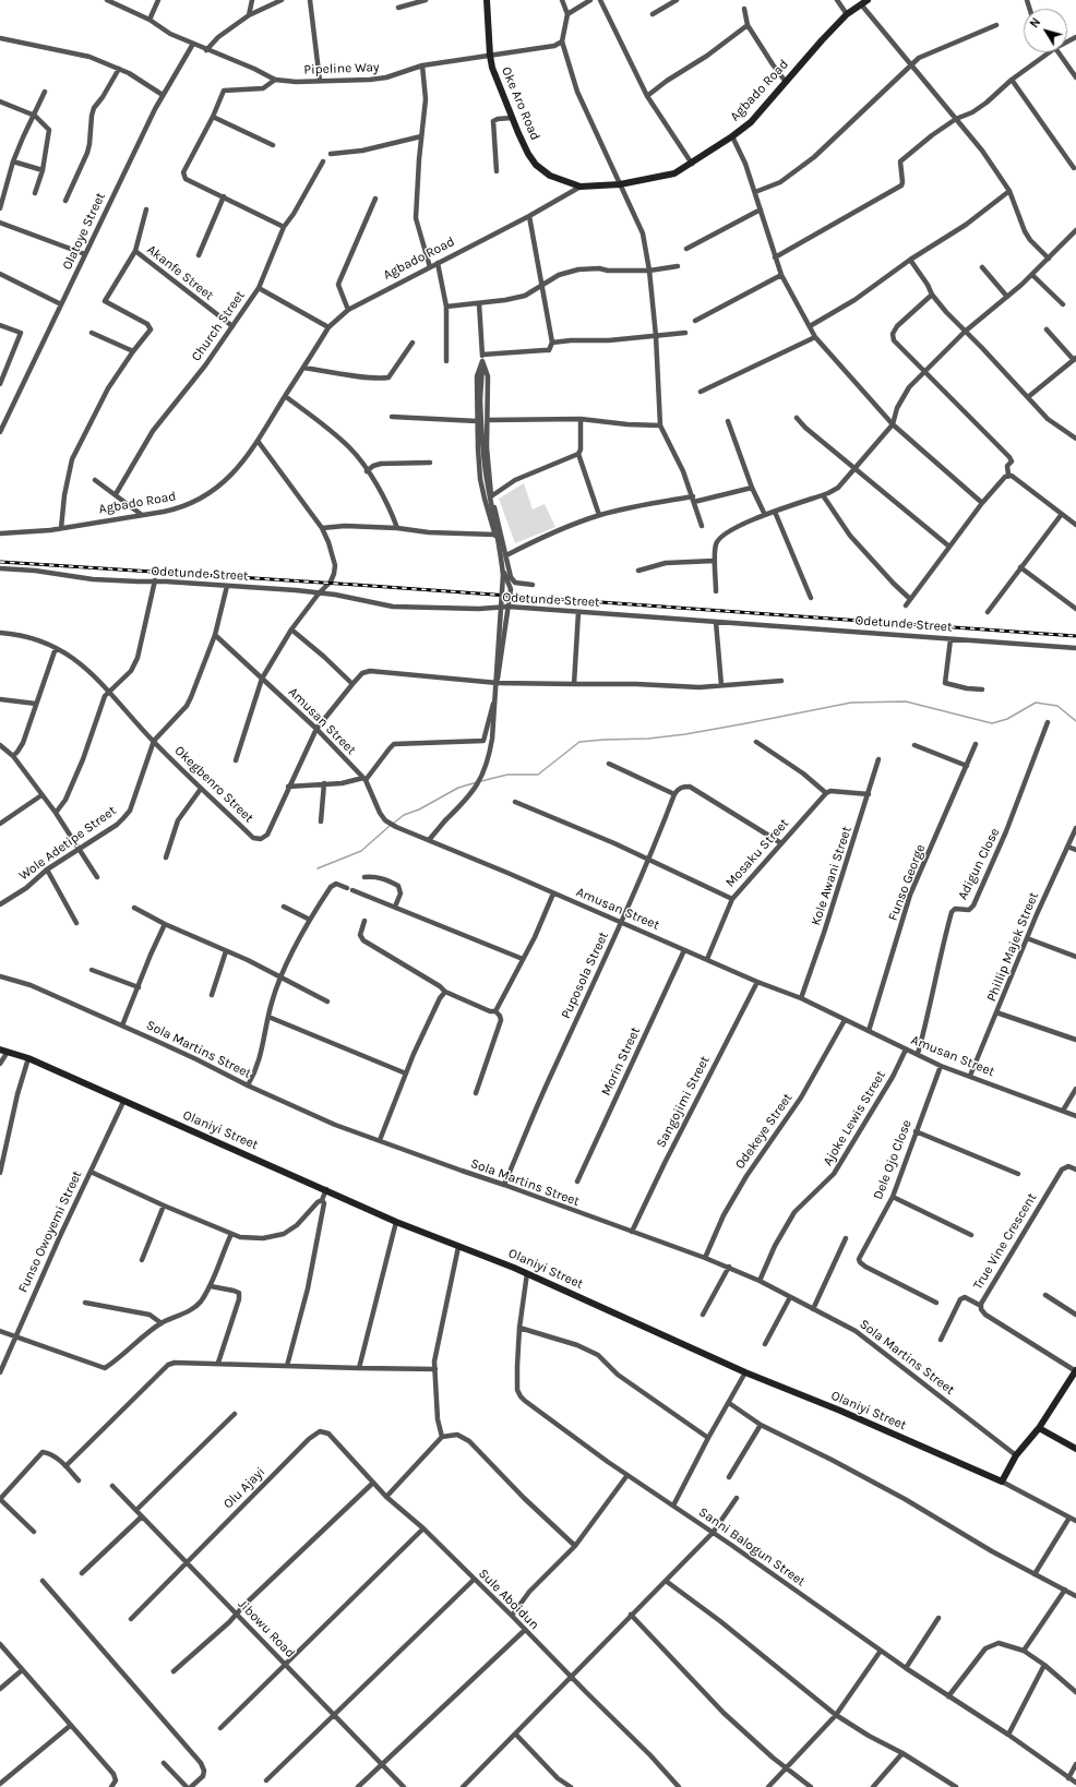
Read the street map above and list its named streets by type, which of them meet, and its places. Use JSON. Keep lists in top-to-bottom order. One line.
{"streets":{"street":["Pipeline Way","Agbado Road","Oke Aro Road","Olatoye Street","Akanfe Street","Church Street","Odetunde Street","Amusan Street","Okegbenro Street","Wole Adetipe Street","Mosaku Street","Adigun Close","Kole Awani Street","Funso George","Phillip Majek Street","Puposola Street","Sola Martins Street","Morin Street","Sangojimi Street","Ajoke Lewis Street","Olaniyi Street","Odekeye Street","Dele Ojo Close","Funso Owoyemi Street","True Vine Crescent","Olu Ajayi","Sanni Balogun Street","Sule Aboidun","Jibowu Road"]},"crossings":[["Pipeline Way","Oke Aro Road"],["Pipeline Way","Olatoye Street"],["Agbado Road","Oke Aro Road"],["Akanfe Street","Church Street"],["Amusan Street","Mosaku Street"],["Amusan Street","Adigun Close"],["Amusan Street","Kole Awani Street"],["Amusan Street","Funso George"],["Amusan Street","Phillip Majek Street"],["Amusan Street","Puposola Street"],["Amusan Street","Morin Street"],["Amusan Street","Sangojimi Street"],["Amusan Street","Ajoke Lewis Street"],["Amusan Street","Odekeye Street"],["Amusan Street","Dele Ojo Close"],["Okegbenro Street","Wole Adetipe Street"],["Puposola Street","Sola Martins Street"],["Sola Martins Street","Sangojimi Street"],["Sola Martins Street","Ajoke Lewis Street"],["Sola Martins Street","Odekeye Street"],["Olaniyi Street","Funso Owoyemi Street"],["Olaniyi Street","Sanni Balogun Street"],["Olu Ajayi","Sule Aboidun"],["Olu Ajayi","Jibowu Road"]],"north":"top left"}
